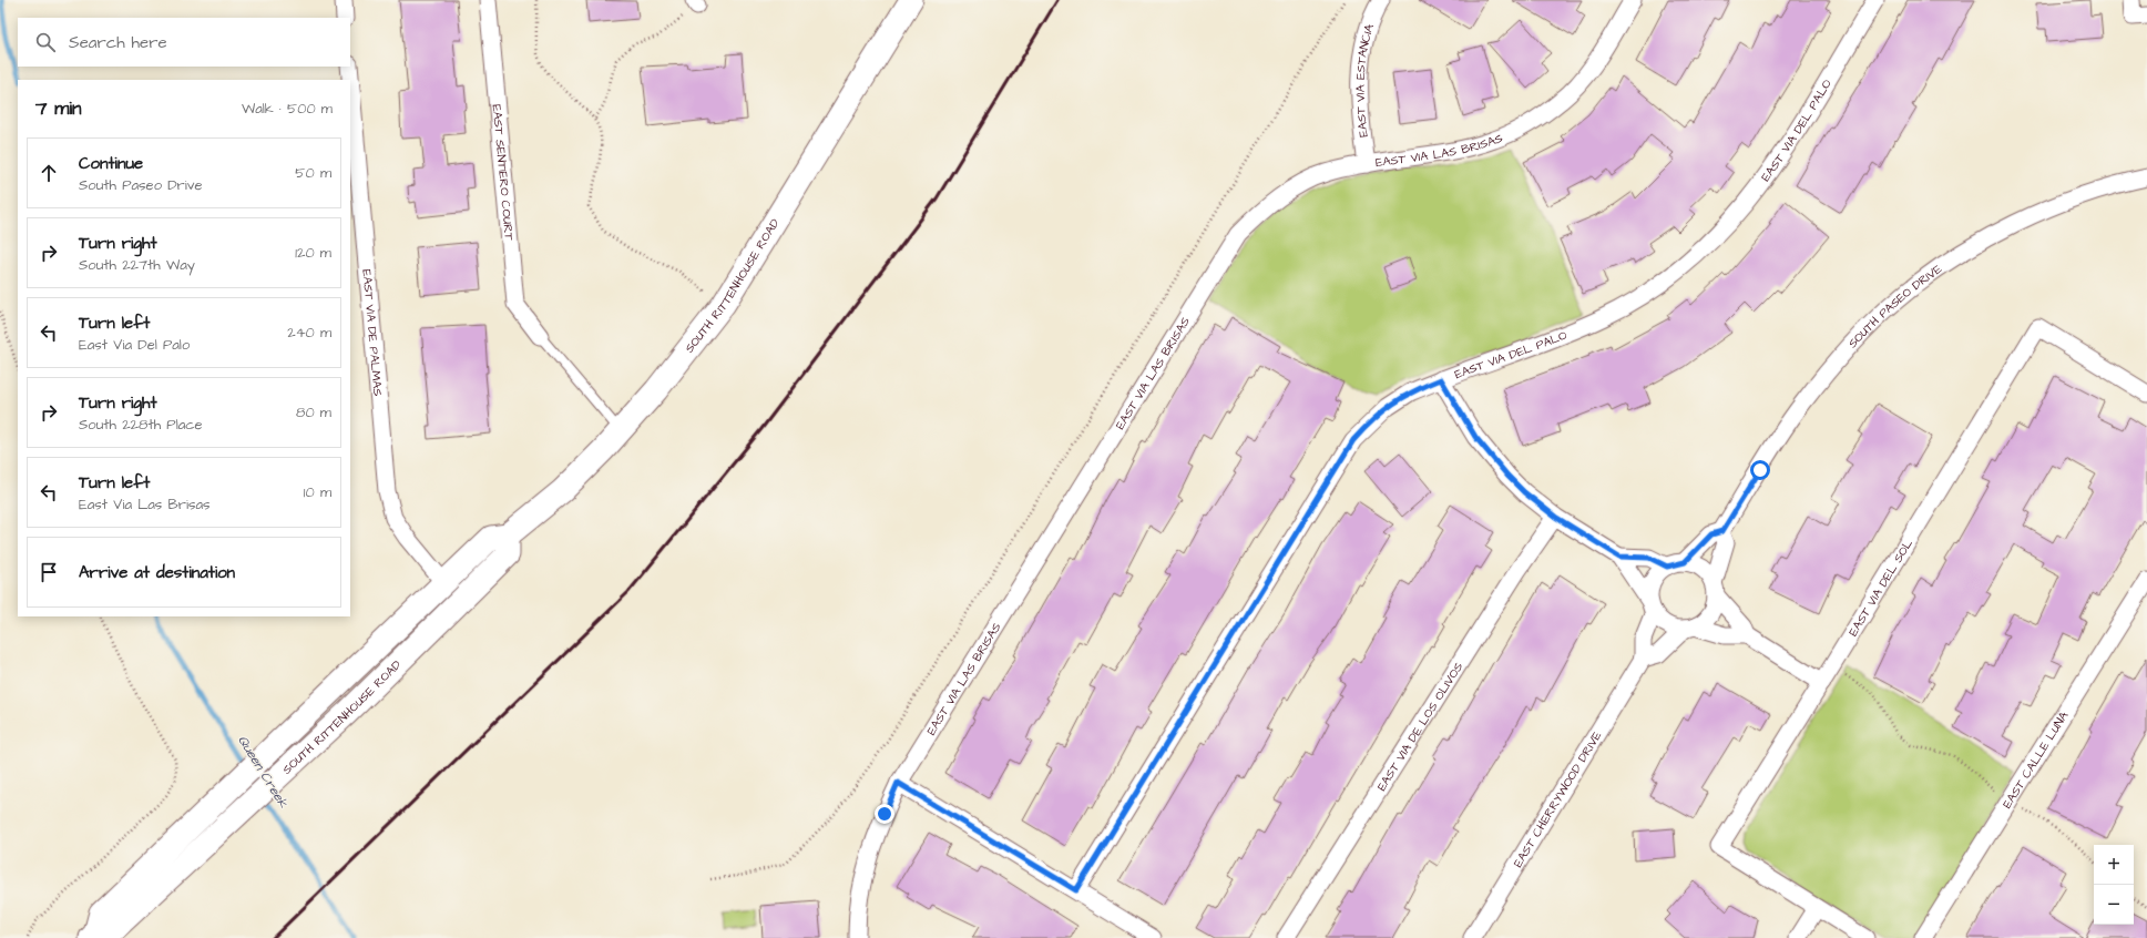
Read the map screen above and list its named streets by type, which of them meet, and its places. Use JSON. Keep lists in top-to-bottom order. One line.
{"streets":{"main road":["SOUTH RITTENHOUSE ROAD"],"street":["EAST VIA ESTANCIA","EAST VIA DEL PALO","EAST VIA LAS BRISAS","EAST SENTIERO COURT","SOUTH PASEO DRIVE","EAST VIA DE PALMAS","EAST VIA DEL SOL","EAST VIA DE LOS OLIVOS","EAST CALLE LUNA","EAST CHERRYWOOD DRIVE"]},"crossings":[["EAST VIA ESTANCIA","EAST VIA LAS BRISAS"],["SOUTH RITTENHOUSE ROAD","EAST VIA DE PALMAS"]],"water":["Queen Creek"],"page":{"search":"Search here","heading":["7 min","Walk · 500 m"],"list":[["Continue","South Paseo Drive","50 m"],["Turn right","South 227th Way","120 m"],["Turn left","East Via Del Palo","240 m"],["Turn right","South 228th Place","80 m"],["Turn left","East Via Las Brisas","10 m"],"Arrive at destination"],"map_buttons":["+","−"]}}
